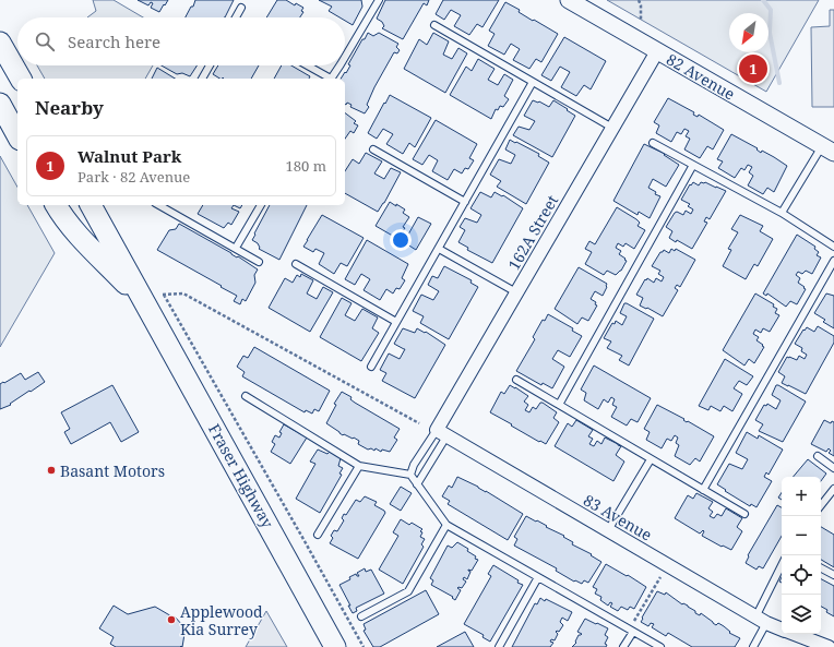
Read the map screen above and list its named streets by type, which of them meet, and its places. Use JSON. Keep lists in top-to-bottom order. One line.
{"streets":{"main road":["Fraser Highway"],"street":["82 Avenue","162A Street","83 Avenue"]},"crossings":[["82 Avenue","162A Street"],["162A Street","83 Avenue"]],"places":["Basant Motors","Applewood Kia Surrey"],"north":"bottom left","page":{"search":"Search here","pins":"1","heading":"Nearby","list":[{"mark":"1","name":"Walnut Park","note":"Park · 82 Avenue","value":"180 m"}],"map_buttons":["+","−"]}}
